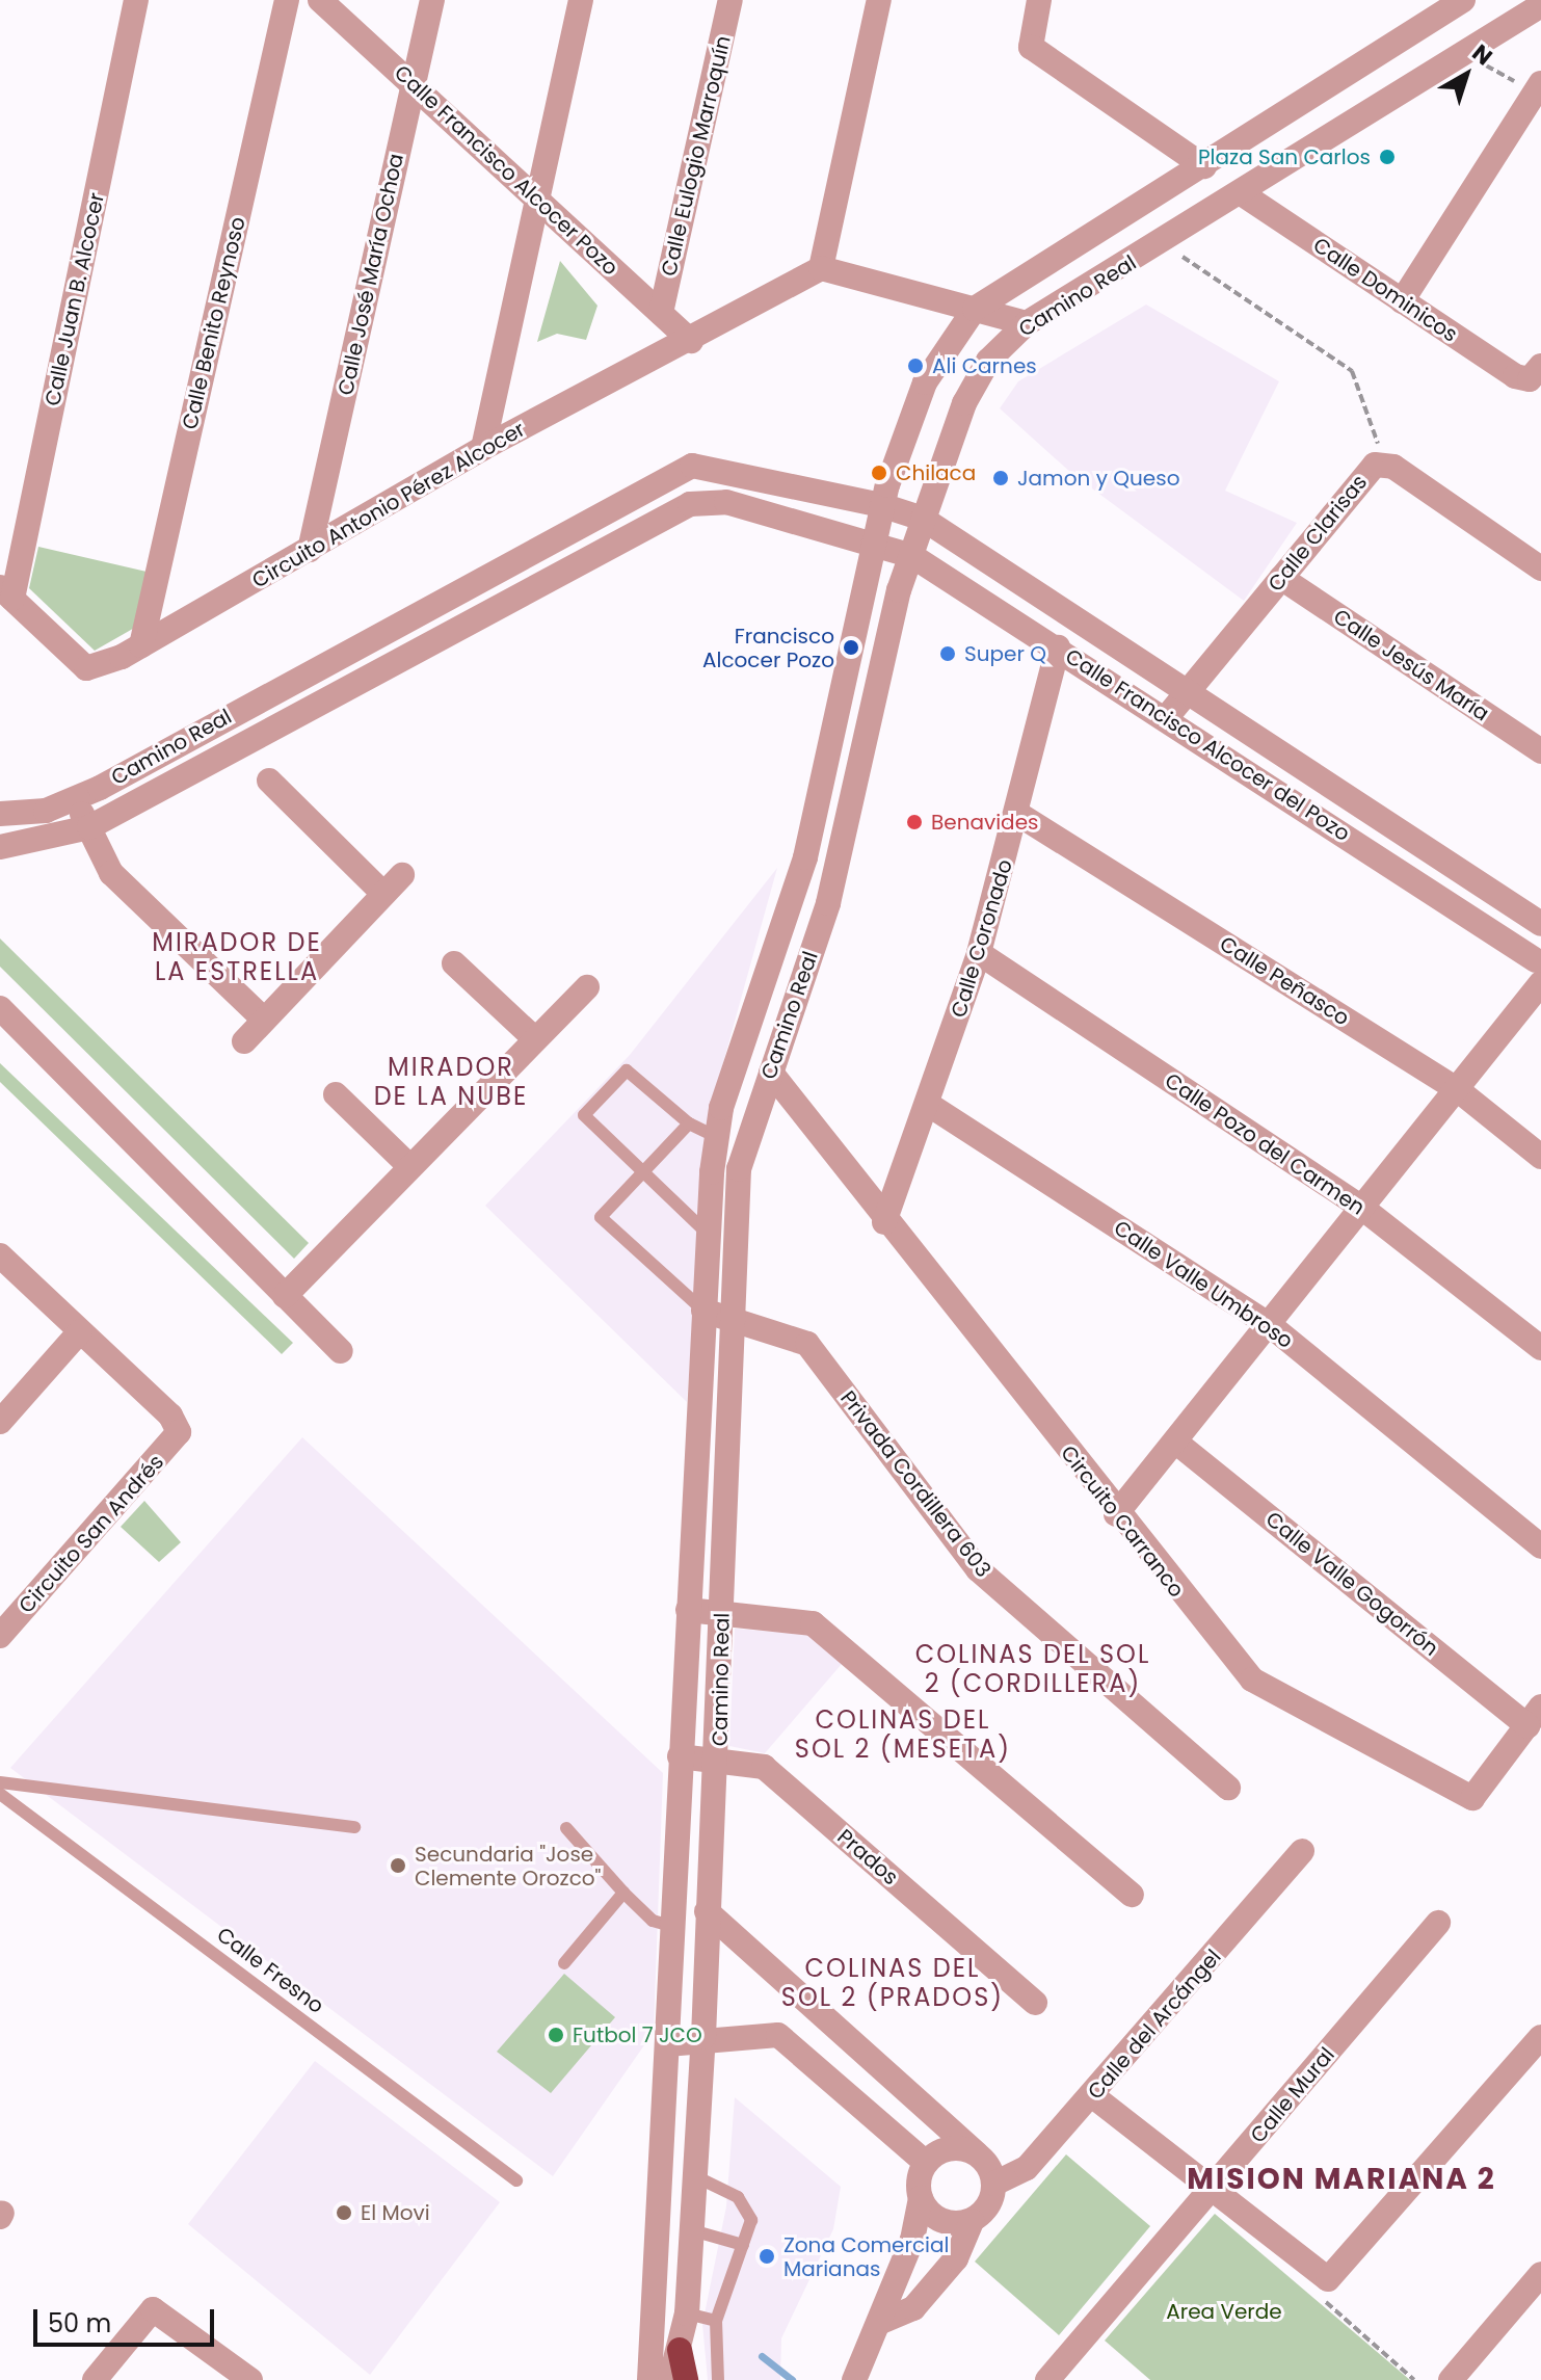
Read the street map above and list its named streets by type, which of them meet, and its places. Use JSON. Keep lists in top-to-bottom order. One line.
{"streets":{"street":["Calle Eulogio Marroquín","Calle Francisco Alcocer Pozo","Calle José María Ochoa","Calle Dominicos","Camino Real","Calle Juan B. Alcocer","Calle Benito Reynoso","Circuito Antonio Pérez Alcocer","Calle Clarisas","Calle Jesús María","Calle Francisco Alcocer del Pozo","Calle Coronado","Calle Peñasco","Calle Pozo del Carmen","Calle Valle Umbroso","Privada Cordillera 603","Circuito Carranco","Circuito San Andrés","Calle Valle Gogorrón","Prados","Calle del Arcángel","Calle Mural"],"lane":["Calle Fresno"]},"crossings":[["Calle Eulogio Marroquín","Calle Francisco Alcocer Pozo"],["Calle Francisco Alcocer Pozo","Calle José María Ochoa"],["Calle Francisco Alcocer Pozo","Circuito Antonio Pérez Alcocer"],["Calle José María Ochoa","Circuito Antonio Pérez Alcocer"],["Calle Dominicos","Camino Real"],["Camino Real","Calle Francisco Alcocer del Pozo"],["Camino Real","Privada Cordillera 603"],["Camino Real","Circuito Carranco"],["Camino Real","Prados"],["Calle Juan B. Alcocer","Circuito Antonio Pérez Alcocer"],["Calle Benito Reynoso","Circuito Antonio Pérez Alcocer"],["Calle Clarisas","Calle Jesús María"],["Calle Clarisas","Calle Francisco Alcocer del Pozo"],["Calle Francisco Alcocer del Pozo","Calle Coronado"],["Calle Coronado","Calle Peñasco"],["Calle Coronado","Calle Pozo del Carmen"],["Calle Coronado","Calle Valle Umbroso"],["Calle Coronado","Circuito Carranco"],["Circuito Carranco","Calle Valle Gogorrón"]],"districts":["MIRADOR DE LA ESTRELLA","MIRADOR DE LA NUBE","COLINAS DEL SOL 2 (CORDILLERA)","COLINAS DEL SOL 2 (MESETA)","COLINAS DEL SOL 2 (PRADOS)","MISION MARIANA 2"],"parks":["Area Verde"],"places":["Plaza San Carlos","Ali Carnes","Chilaca","Jamon y Queso","Francisco Alcocer Pozo","Super Q","Benavides","Secundaria \"Jose Clemente Orozco\"","Futbol 7 JCO","El Movi","Zona Comercial Marianas"],"scale_bar":"50 m","north":"top right"}
